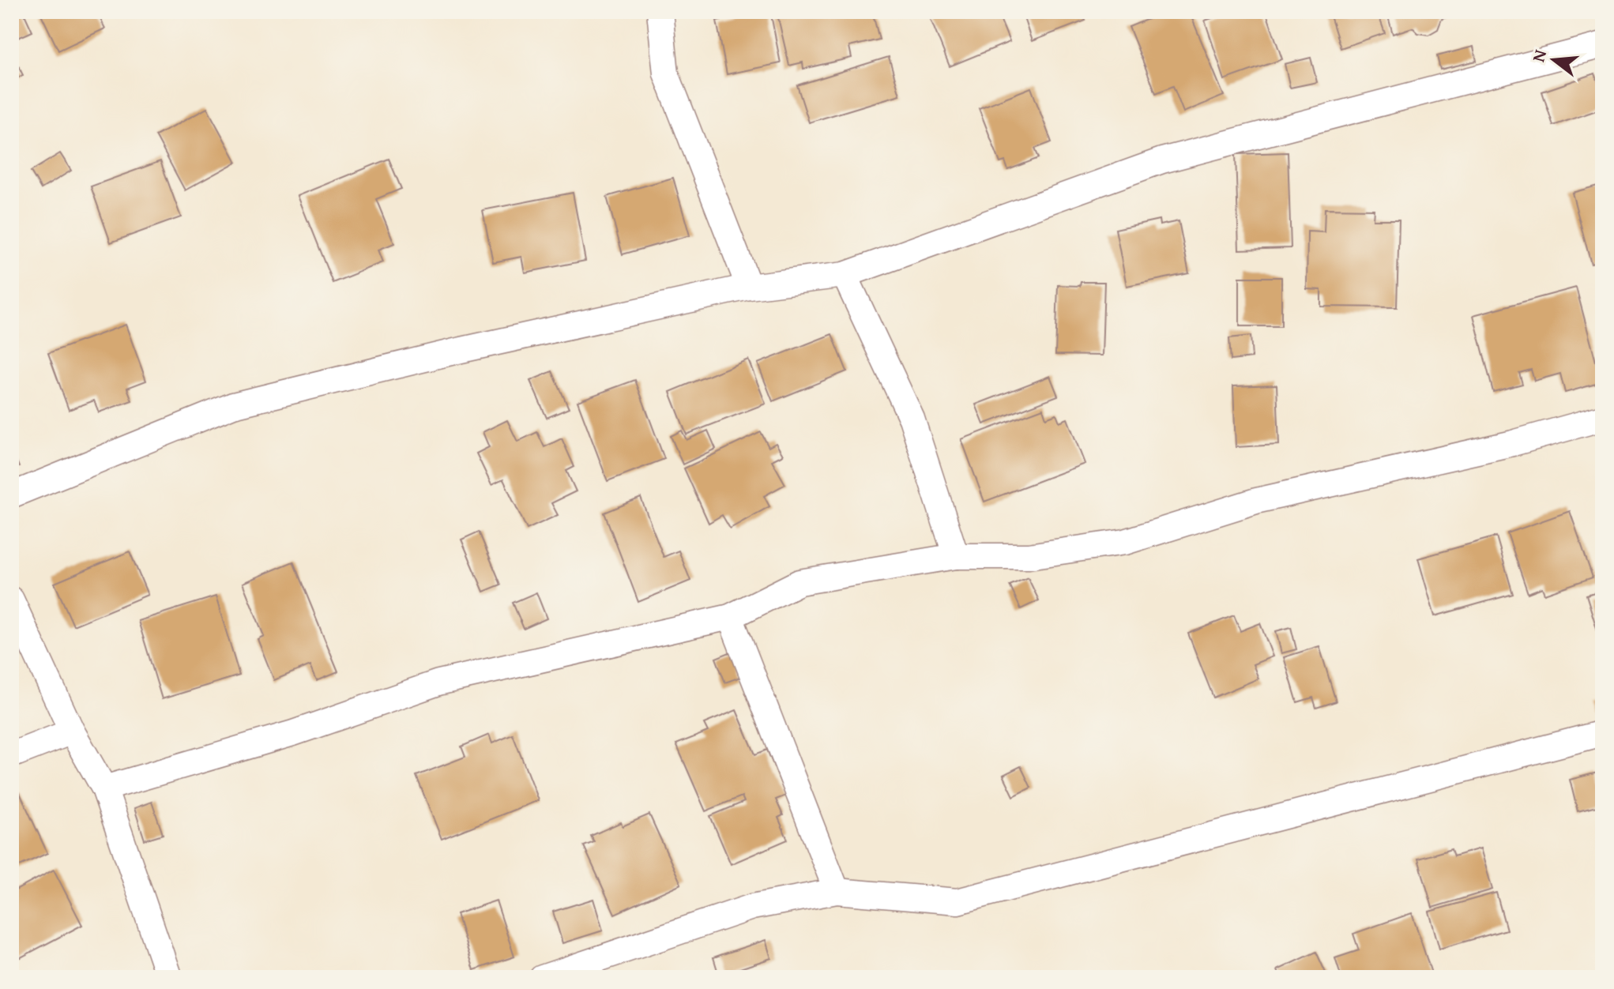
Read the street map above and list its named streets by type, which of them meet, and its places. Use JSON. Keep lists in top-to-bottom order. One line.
{"north":"left"}
